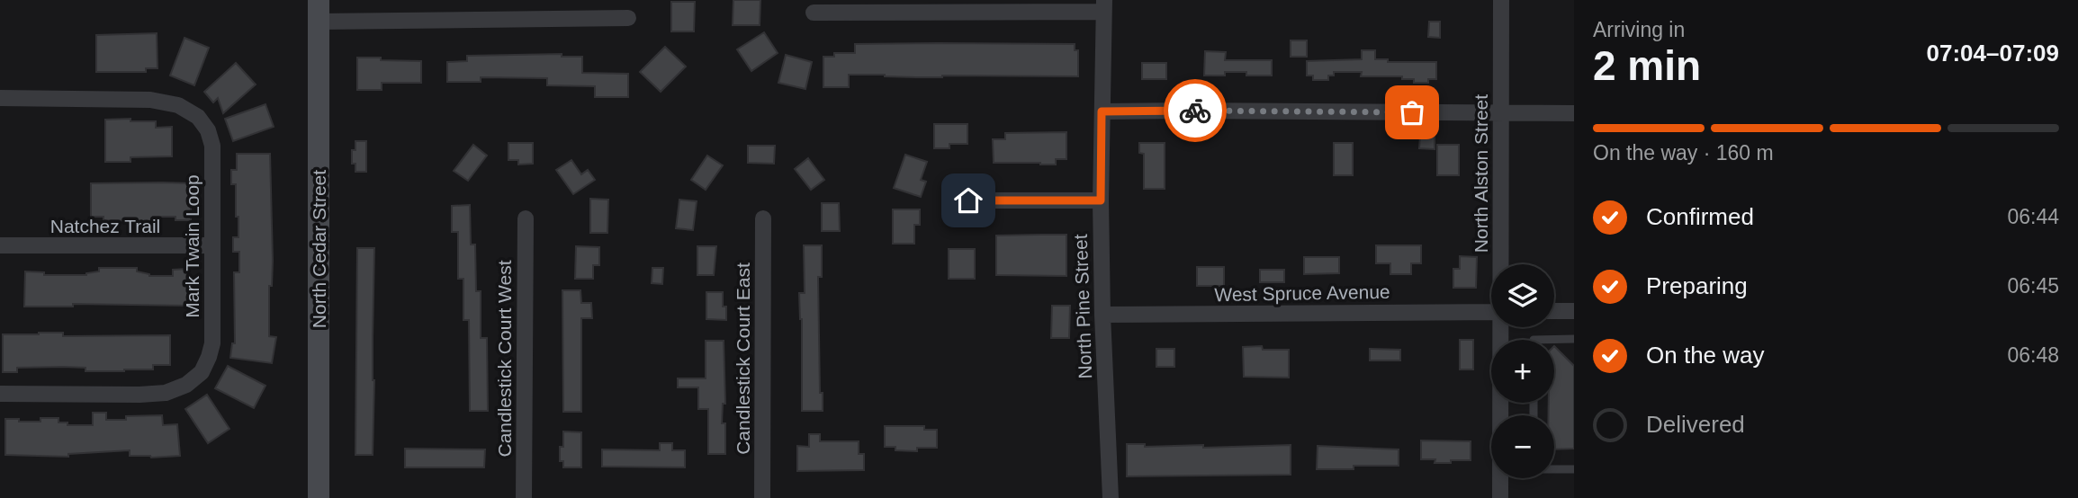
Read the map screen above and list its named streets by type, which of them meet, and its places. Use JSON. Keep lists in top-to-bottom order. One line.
{"streets":{"street":["North Alston Street","Natchez Trail","Mark Twain Loop","North Cedar Street","West Spruce Avenue","North Pine Street","Candlestick Court West","Candlestick Court East"]},"crossings":[["Natchez Trail","Mark Twain Loop"],["West Spruce Avenue","North Pine Street"]],"page":{"heading":["2 min","Arriving in","07:04–07:09"],"bar":"On the way · 160 m","list":[["Confirmed","06:44"],["Preparing","06:45"],["On the way","06:48"],"Delivered"],"map_buttons":["+","−"]}}
